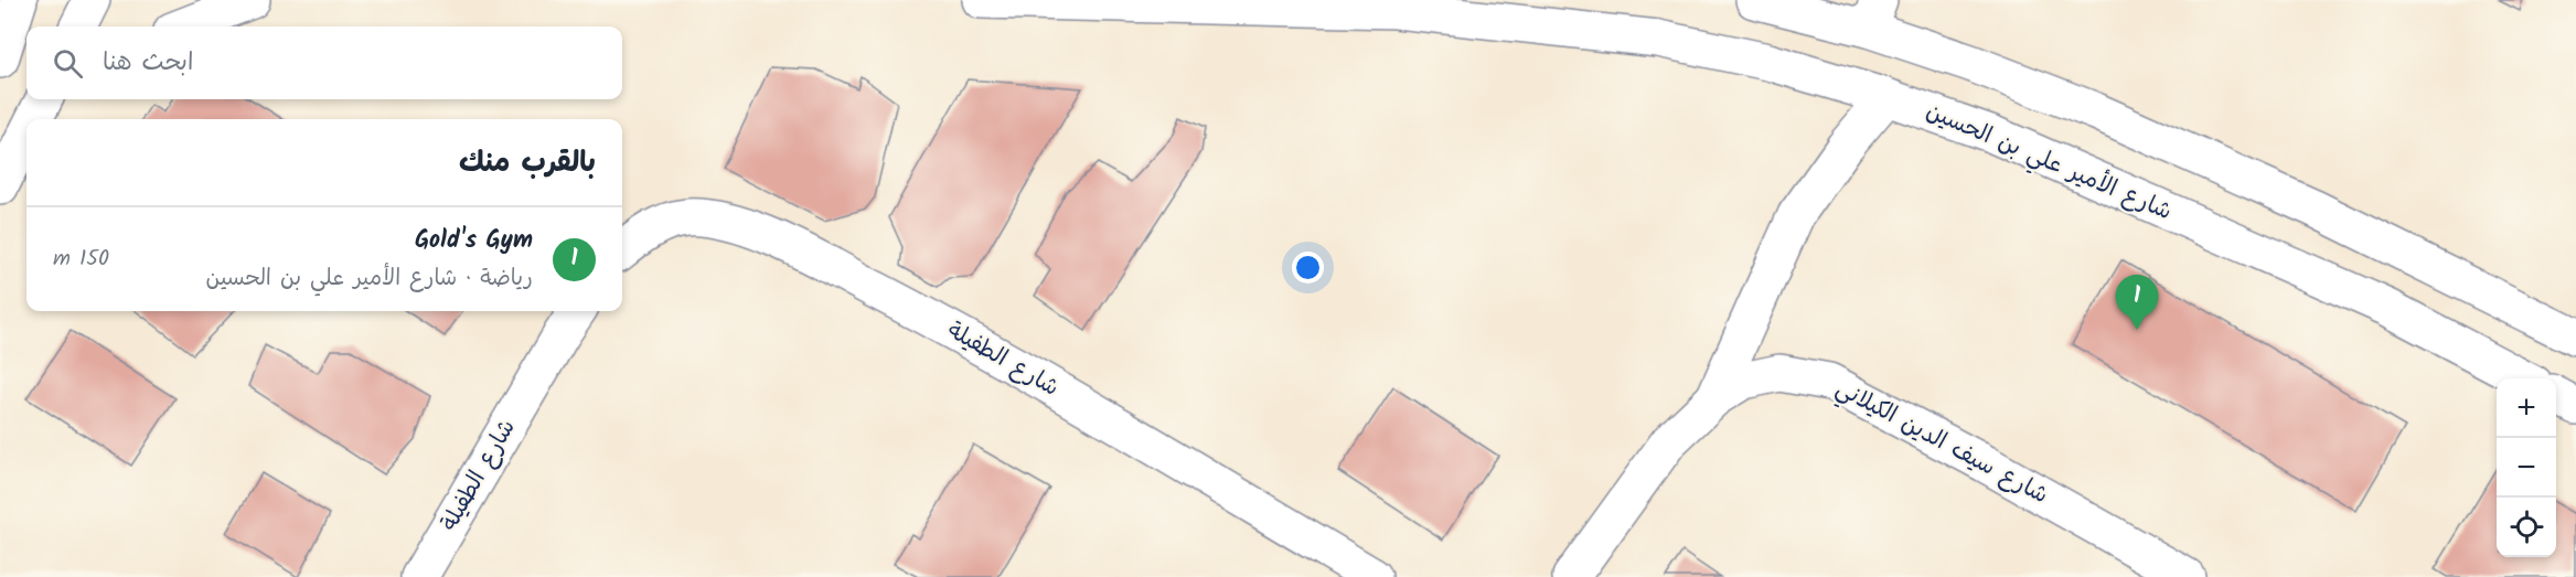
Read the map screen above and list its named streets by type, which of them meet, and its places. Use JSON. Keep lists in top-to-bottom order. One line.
{"streets":{"main road":["شارع الأمير علي بن الحسين","شارع الطفيلة","شارع سيف الدين الكيلاني"]},"page":{"search":"ابحث هنا","heading":"بالقرب منك","list":[{"mark":"1","name":"Gold's Gym","note":"رياضة · شارع الأمير علي بن الحسين","value":"150 m"}],"pins":"1","map_buttons":["+","−"]}}
